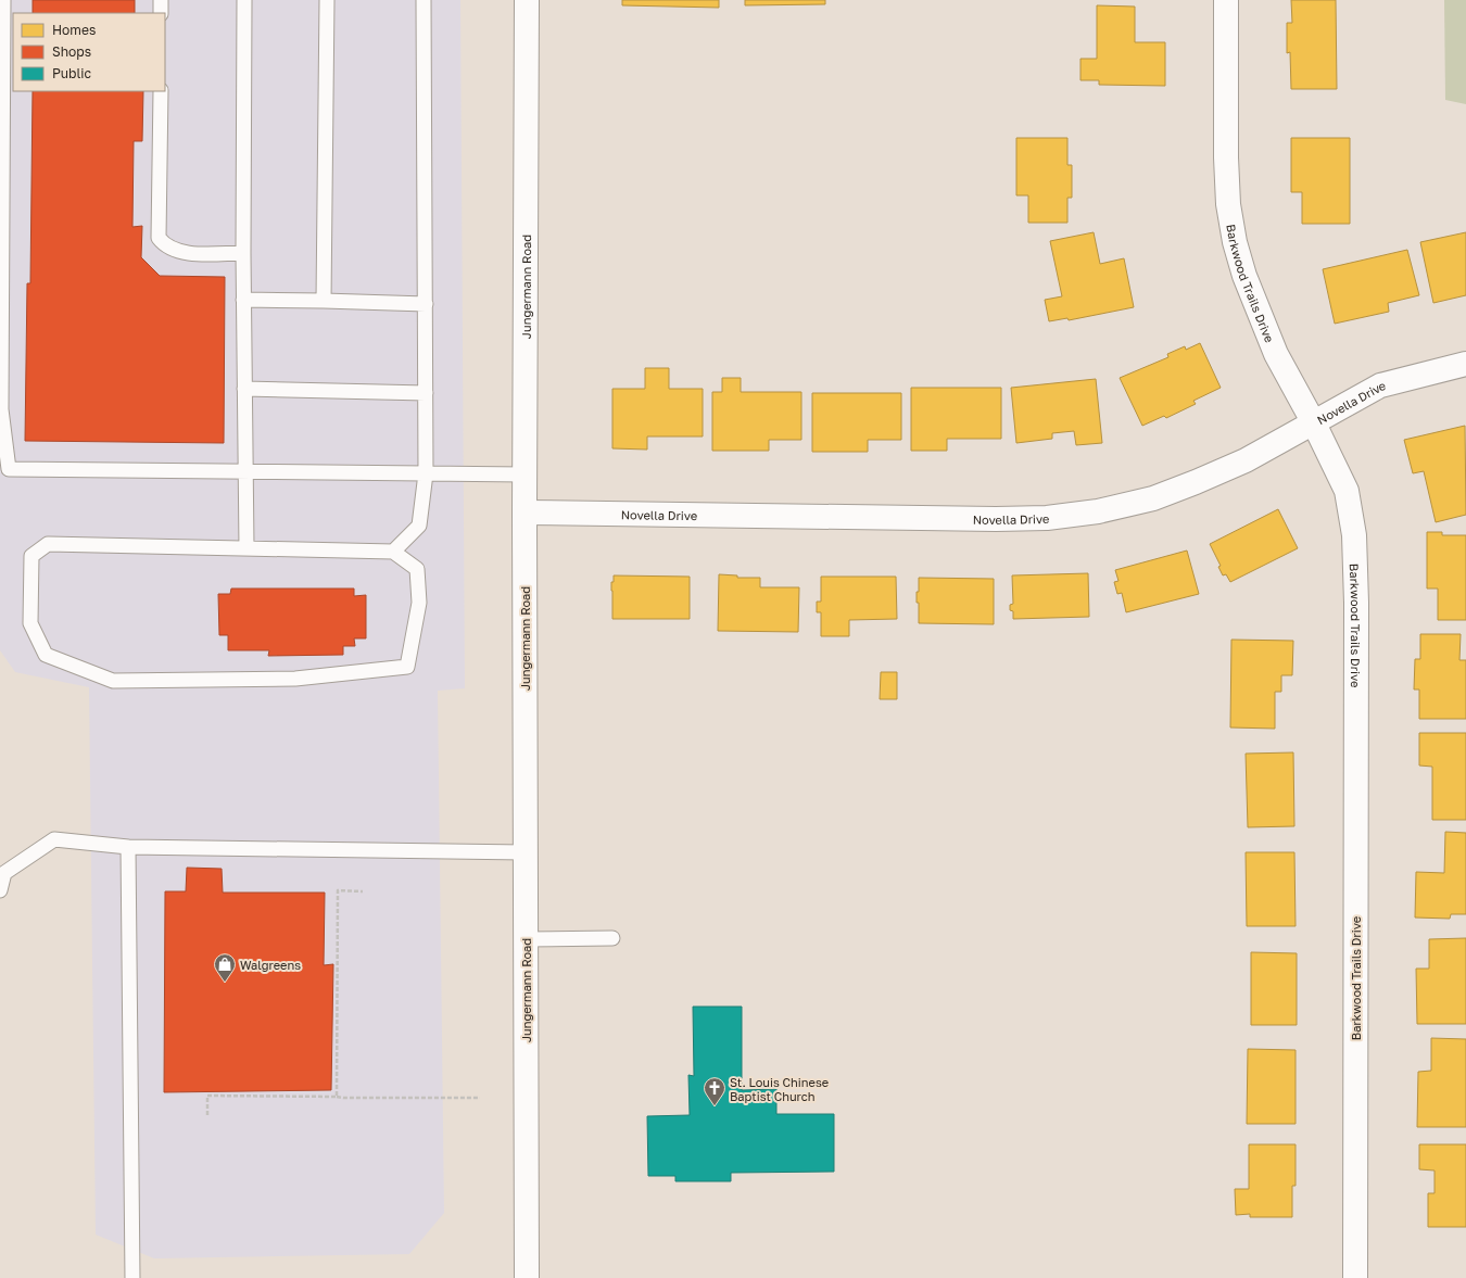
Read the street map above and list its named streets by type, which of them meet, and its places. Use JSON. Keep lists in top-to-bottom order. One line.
{"streets":{"street":["Barkwood Trails Drive","Jungermann Road","Novella Drive"]},"crossings":[["Barkwood Trails Drive","Novella Drive"],["Jungermann Road","Novella Drive"]],"places":{"shop":["Walgreens"],"church":["St. Louis Chinese Baptist Church"]},"legend":["Homes","Shops","Public"]}
